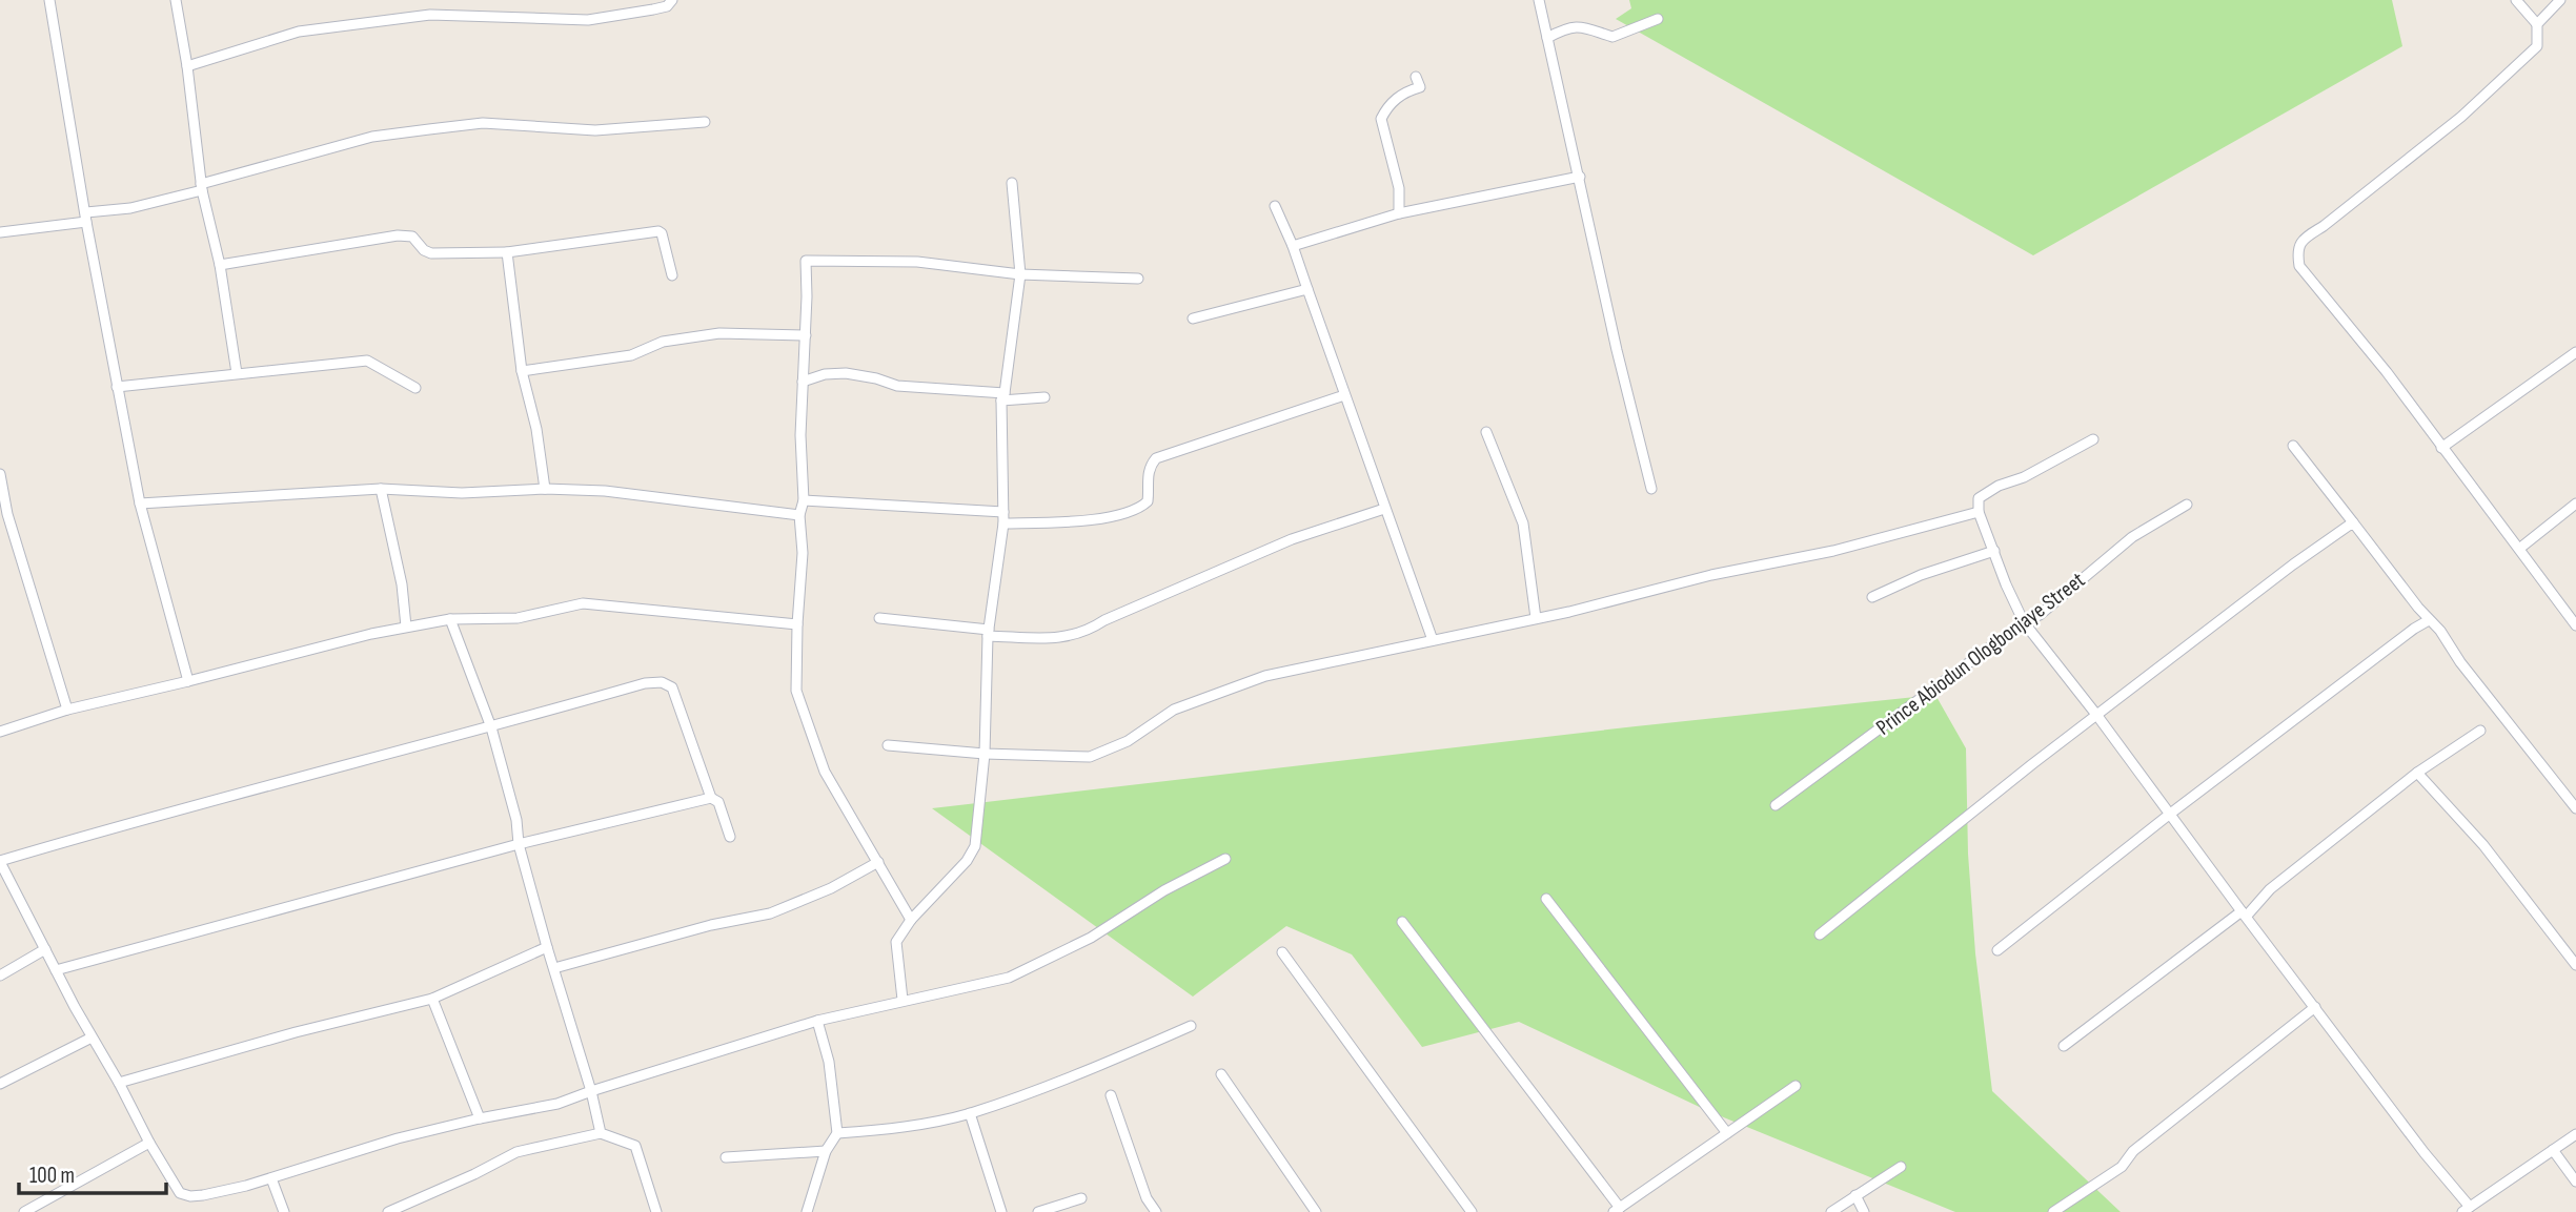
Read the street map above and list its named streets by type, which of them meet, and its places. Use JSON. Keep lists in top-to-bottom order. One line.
{"streets":{"street":["Prince Abiodun Ologbonjaye Street"]},"scale_bar":"100 m"}
